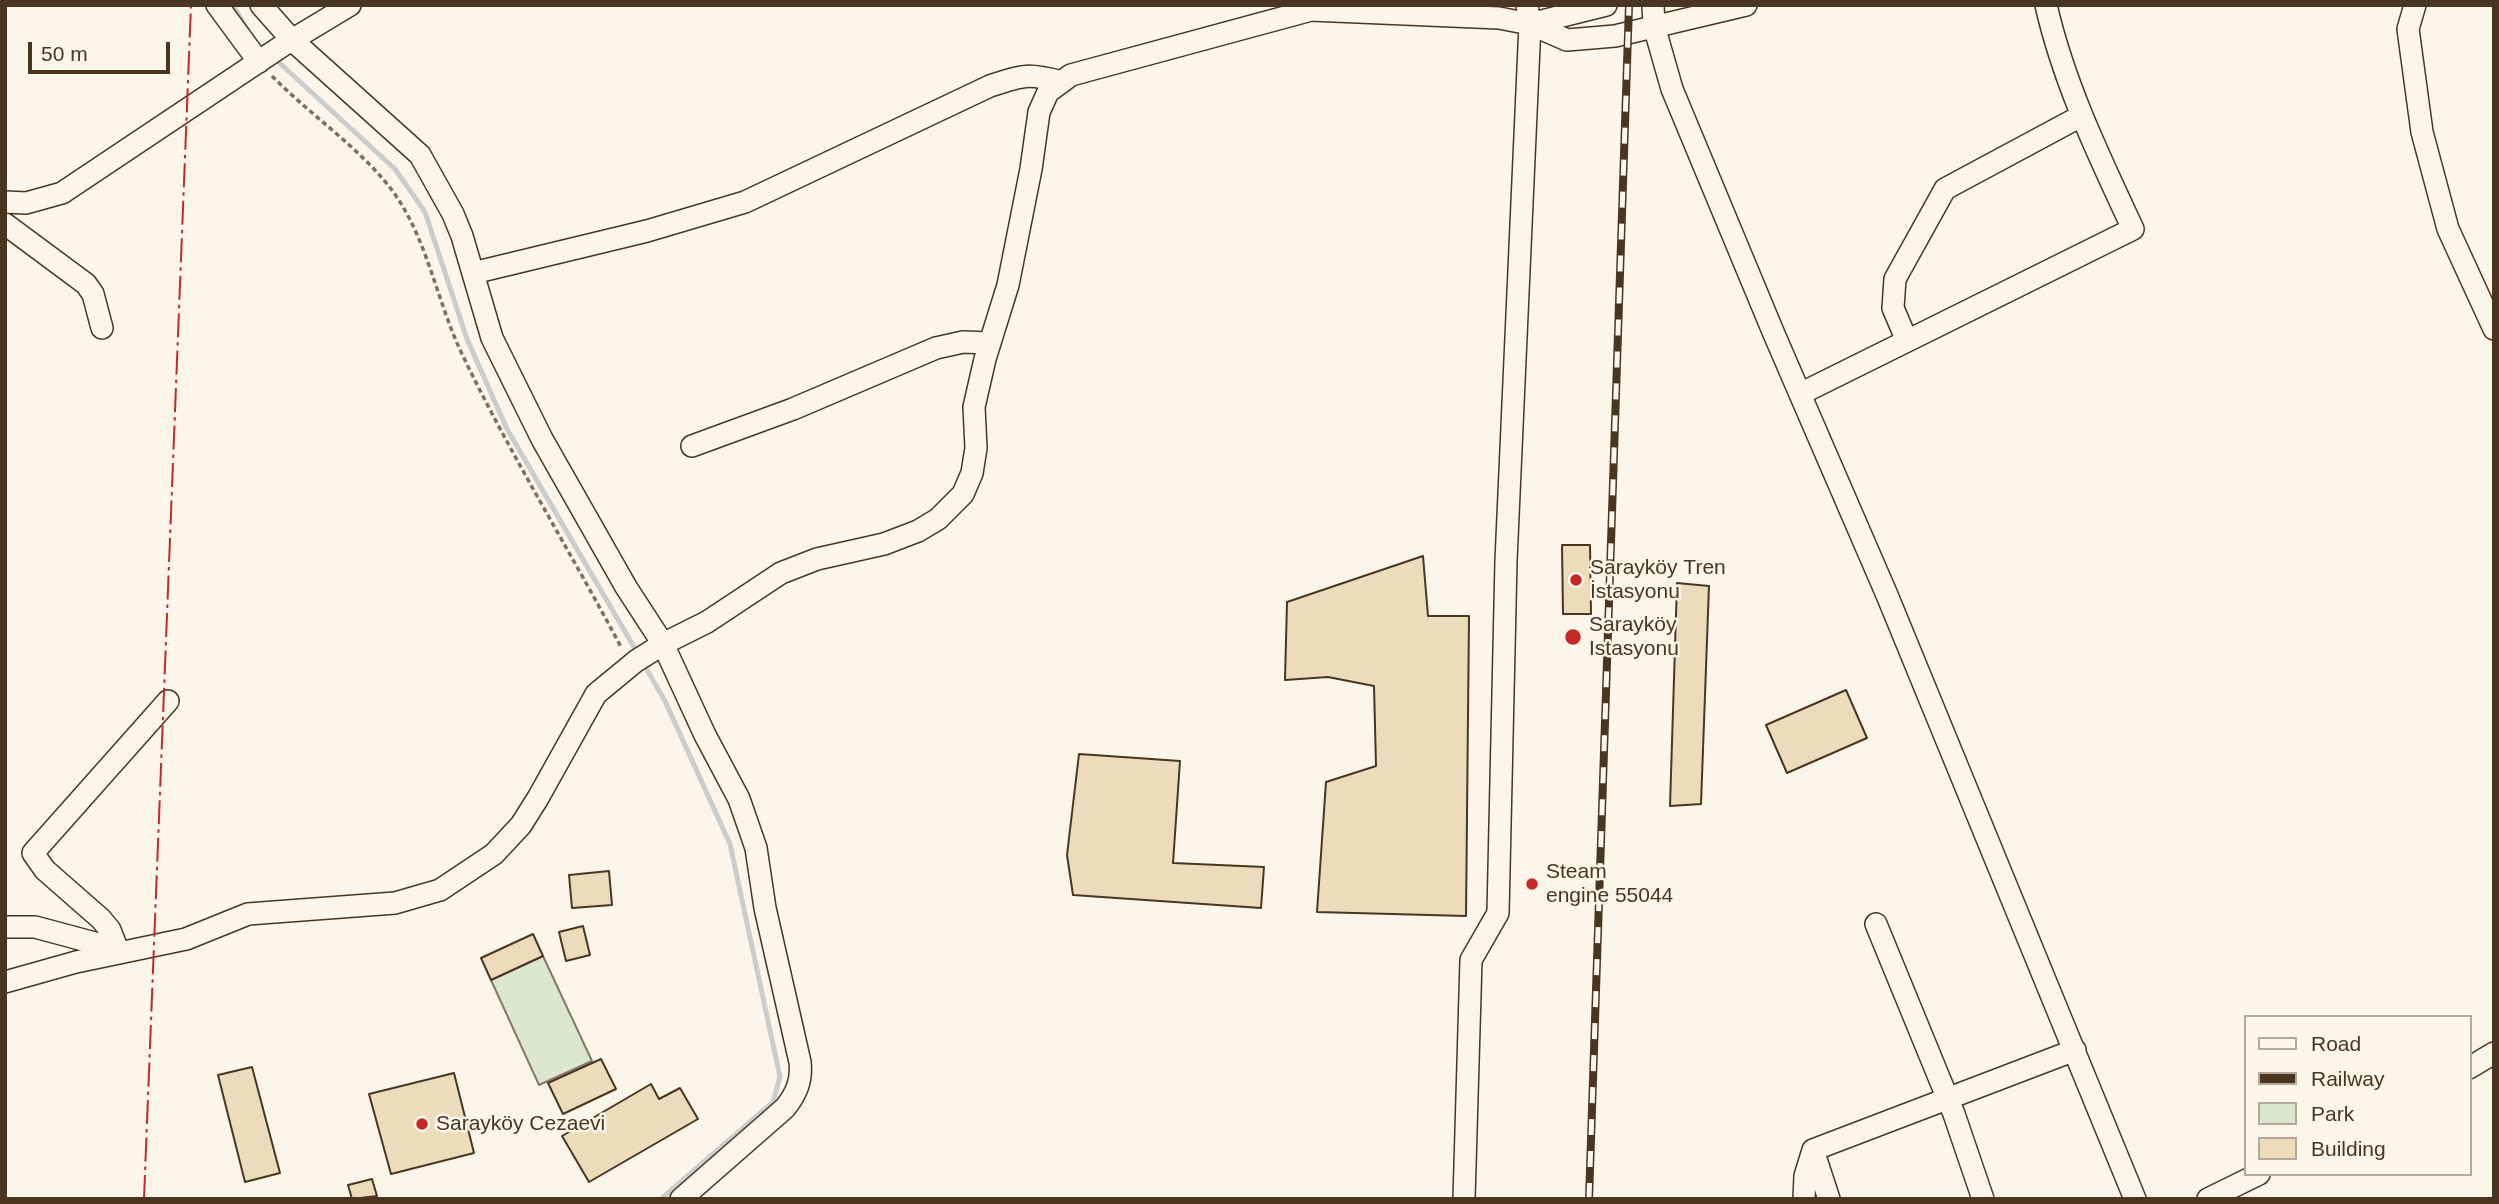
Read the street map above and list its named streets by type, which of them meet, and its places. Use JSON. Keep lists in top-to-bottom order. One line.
{"places":["Sarayköy Tren İstasyonu","Sarayköy Istasyonu","Steam engine 55044","Sarayköy Cezaevi"],"legend":["Road","Railway","Park","Building"],"scale_bar":"50 m"}
